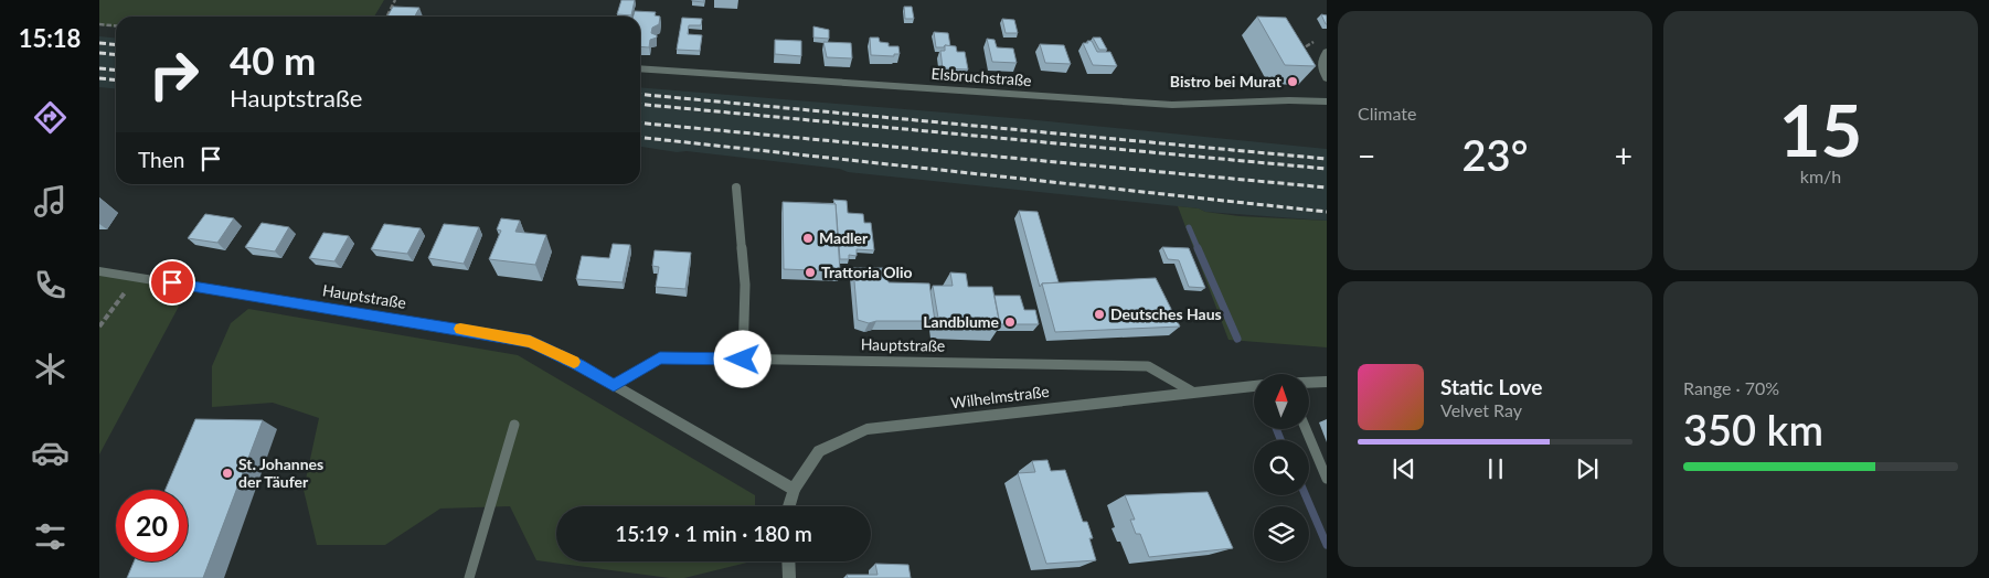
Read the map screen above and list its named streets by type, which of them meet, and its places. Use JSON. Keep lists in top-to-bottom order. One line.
{"streets":{"street":["Elsbruchstraße","Hauptstraße","Wilhelmstraße"]},"crossings":[["Hauptstraße","Wilhelmstraße"]],"places":["Bistro bei Murat","Madler","Trattoria Olio","Deutsches Haus","Landblume","St. Johannes der Täufer"],"north":"top","page":{"tabs":"15:18","tile":["Climate",["15","km/h"],["Range · 70%","350 km"]],"turn":["40 m","Hauptstraße"],"then":"Then","heat":["−","23°","+"],"song":["Static Love","Velvet Ray"],"limit":"20","trip":"15:19 · 1 min · 180 m"}}
